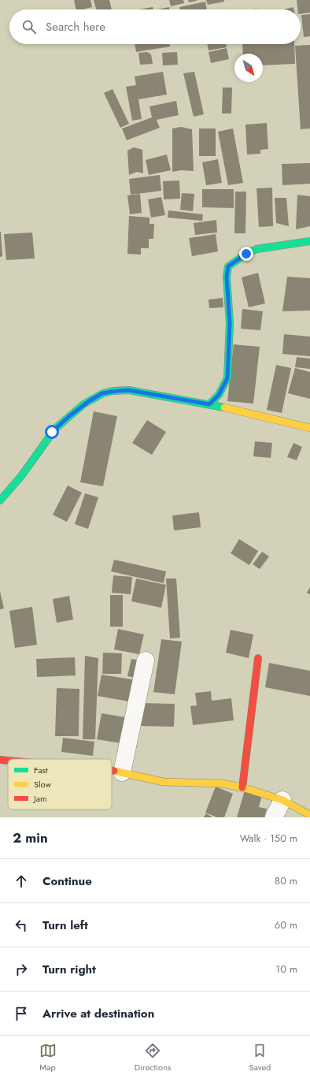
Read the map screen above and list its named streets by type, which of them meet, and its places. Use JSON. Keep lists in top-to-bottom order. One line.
{"legend":["Fast","Slow","Jam"],"north":"bottom right","page":{"search":"Search here","heading":["2 min","Walk · 150 m"],"list":[["Continue","80 m"],["Turn left","60 m"],["Turn right","10 m"],"Arrive at destination"],"nav":["Map","Directions","Saved"]}}
